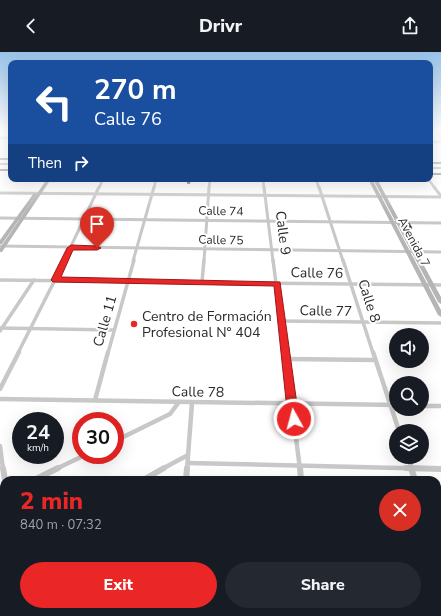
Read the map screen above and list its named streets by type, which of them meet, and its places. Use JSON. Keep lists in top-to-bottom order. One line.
{"streets":{"main road":["Avenida 7"],"street":["Calle 74","Calle 9","Calle 75","Calle 76","Calle 8","Calle 77","Calle 11","Calle 78"]},"crossings":[["Calle 74","Calle 9"],["Calle 74","Avenida 7"],["Calle 74","Calle 8"],["Calle 74","Calle 11"],["Calle 9","Calle 75"],["Calle 9","Calle 76"],["Calle 9","Calle 77"],["Calle 9","Calle 78"],["Calle 75","Avenida 7"],["Calle 75","Calle 8"],["Calle 75","Calle 11"],["Avenida 7","Calle 76"],["Calle 76","Calle 8"],["Calle 76","Calle 11"],["Calle 8","Calle 77"],["Calle 11","Calle 78"]],"places":["Centro de Formación Profesional N° 404"],"page":{"header":"Drivr","turn":["270 m","Calle 76"],"then":"Then","speed":"24 km/h","limit":"30","heading":["2 min","840 m · 07:32"],"buttons":["Exit","Share"]}}
